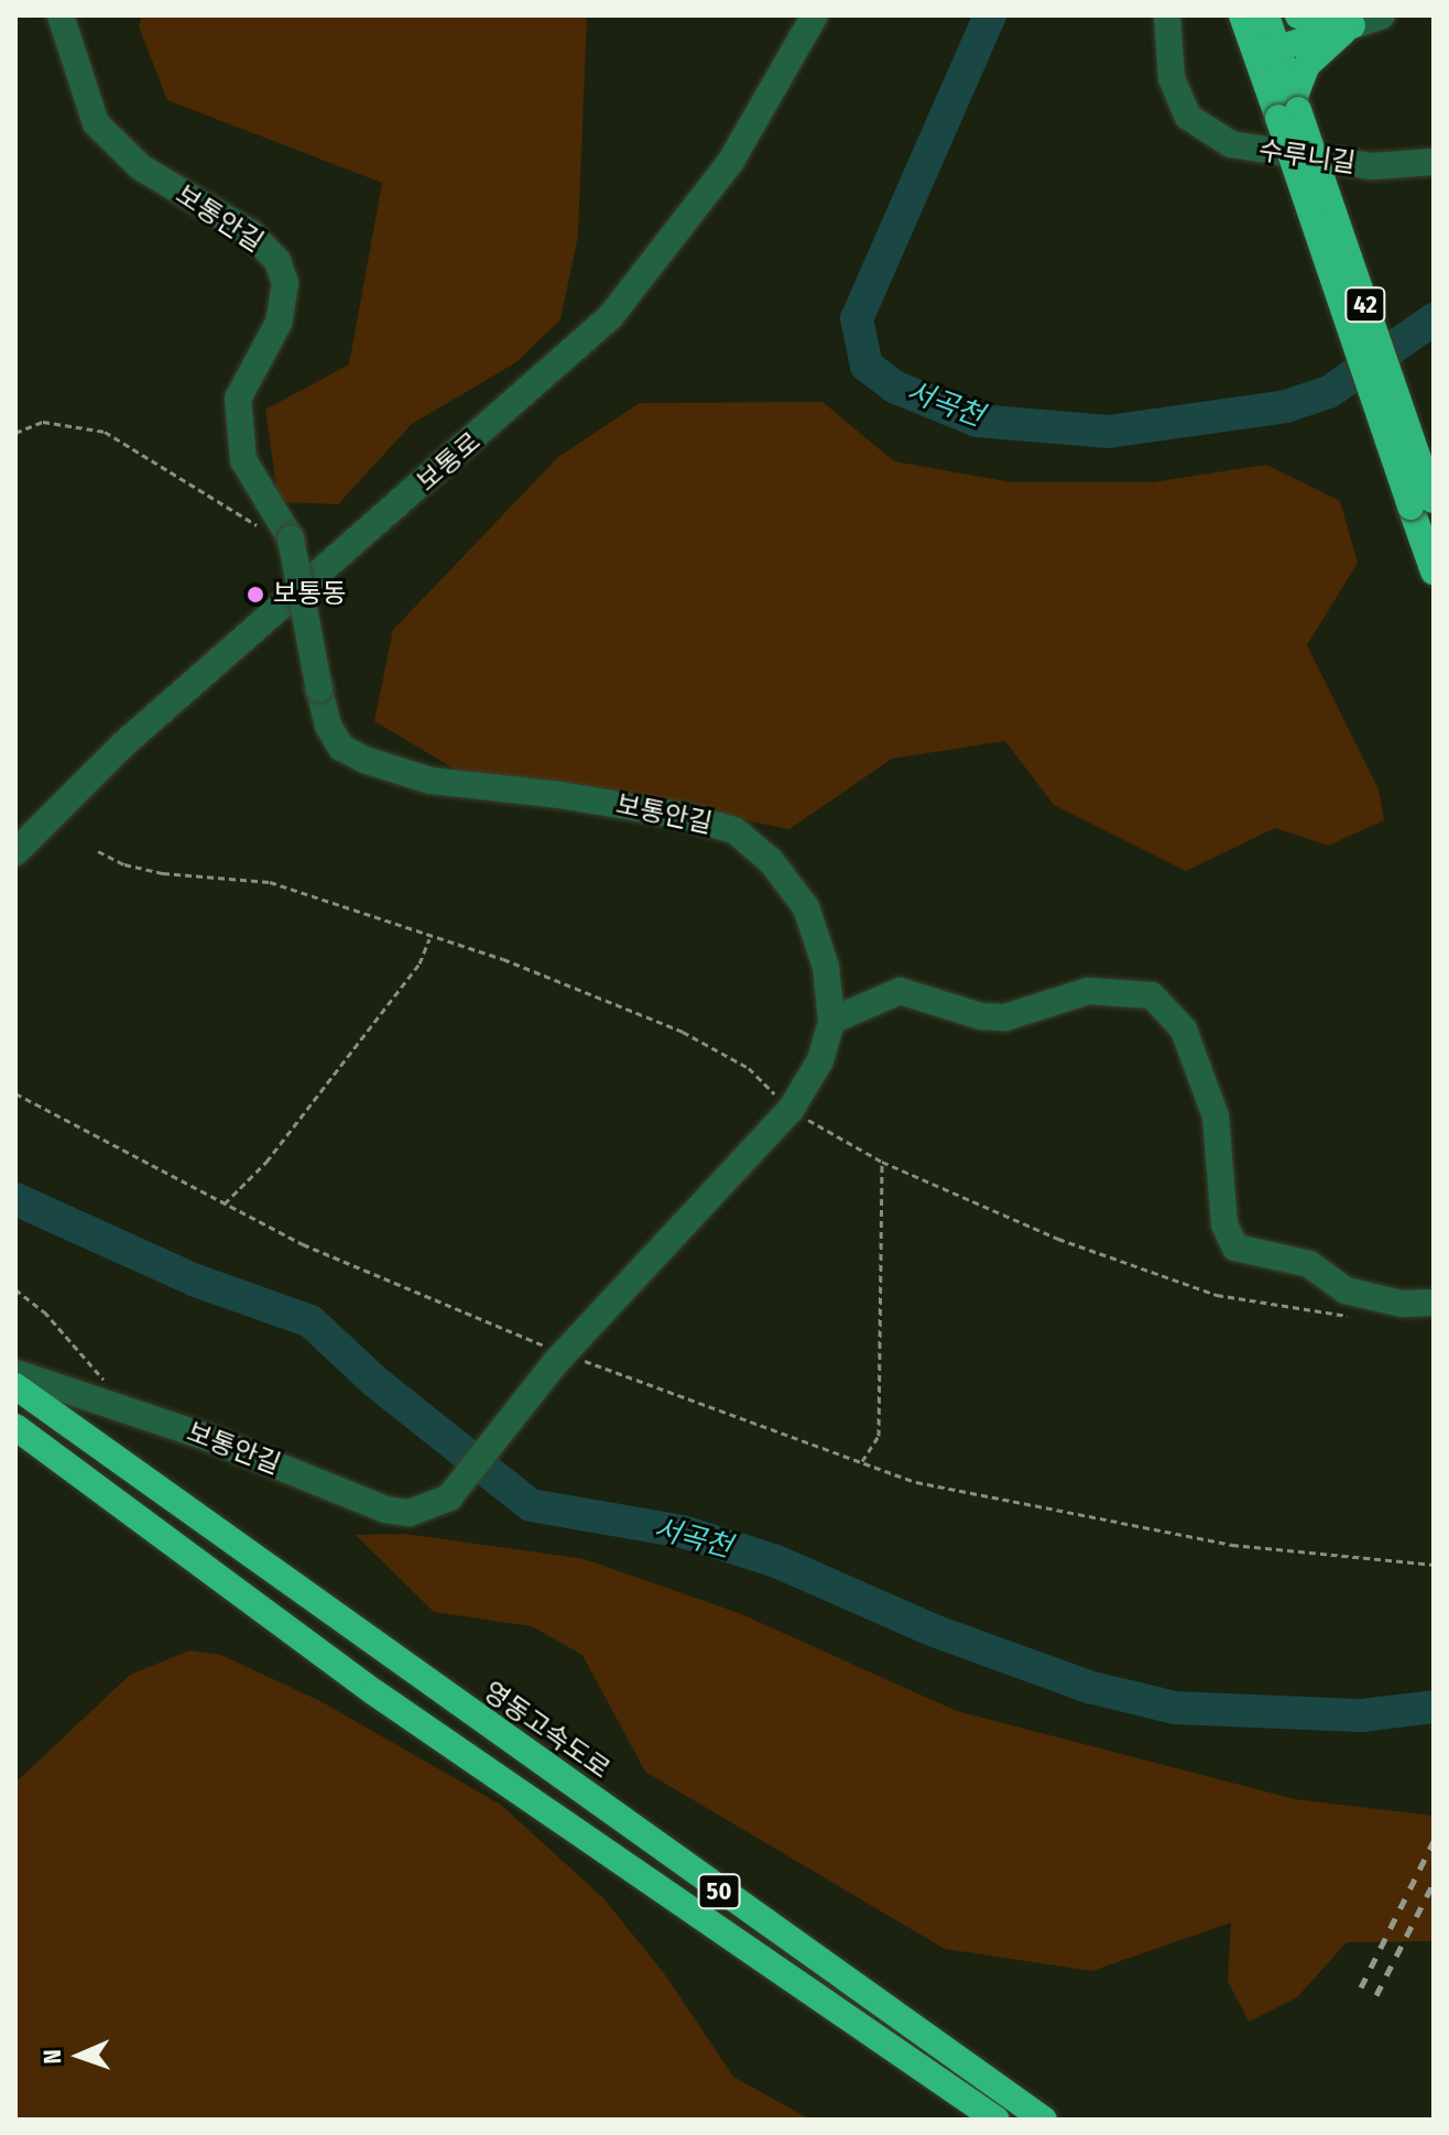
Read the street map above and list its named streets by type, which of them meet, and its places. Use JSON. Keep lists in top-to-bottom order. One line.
{"streets":{"highway":["42","영동고속도로","50"],"street":["수루니길","보통안길","보통로"]},"water":["서곡천"],"places":["보통동"],"north":"left"}
